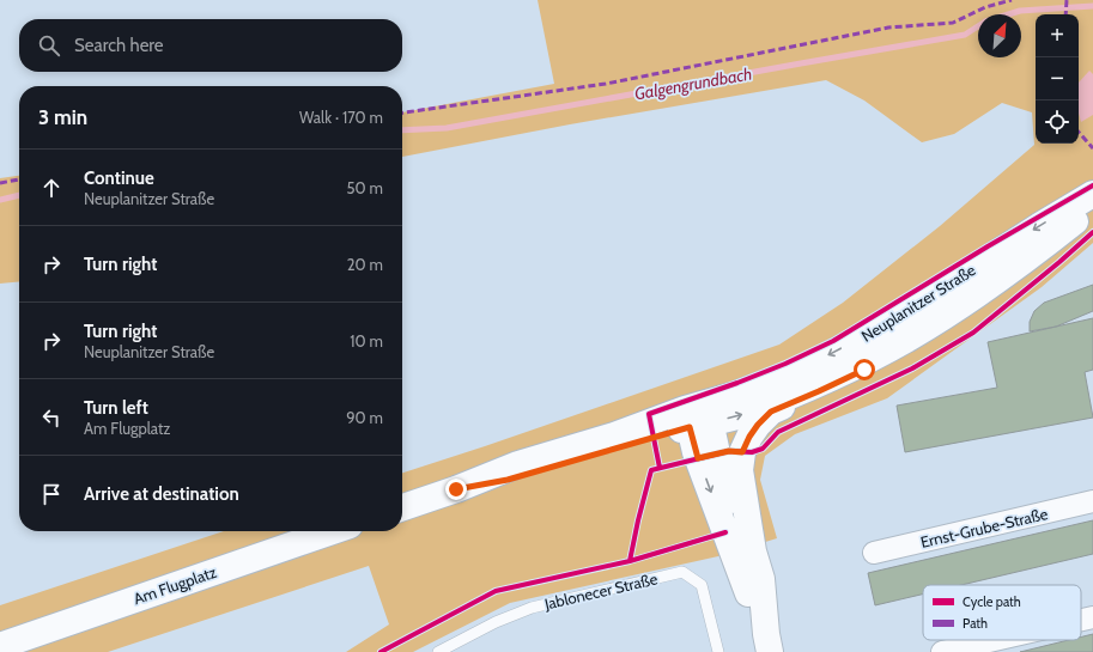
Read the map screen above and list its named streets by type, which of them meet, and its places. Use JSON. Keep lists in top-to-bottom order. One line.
{"streets":{"main road":["Neuplanitzer Straße","Am Flugplatz"],"street":["Ernst-Grube-Straße"],"lane":["Jablonecer Straße"]},"water":["Galgengrundbach"],"legend":["Cycle path","Path"],"north":"top right","page":{"map_buttons":["+","−"],"search":"Search here","heading":["3 min","Walk · 170 m"],"list":[["Continue","Neuplanitzer Straße","50 m"],["Turn right","20 m"],["Turn right","Neuplanitzer Straße","10 m"],["Turn left","Am Flugplatz","90 m"],"Arrive at destination"]}}
